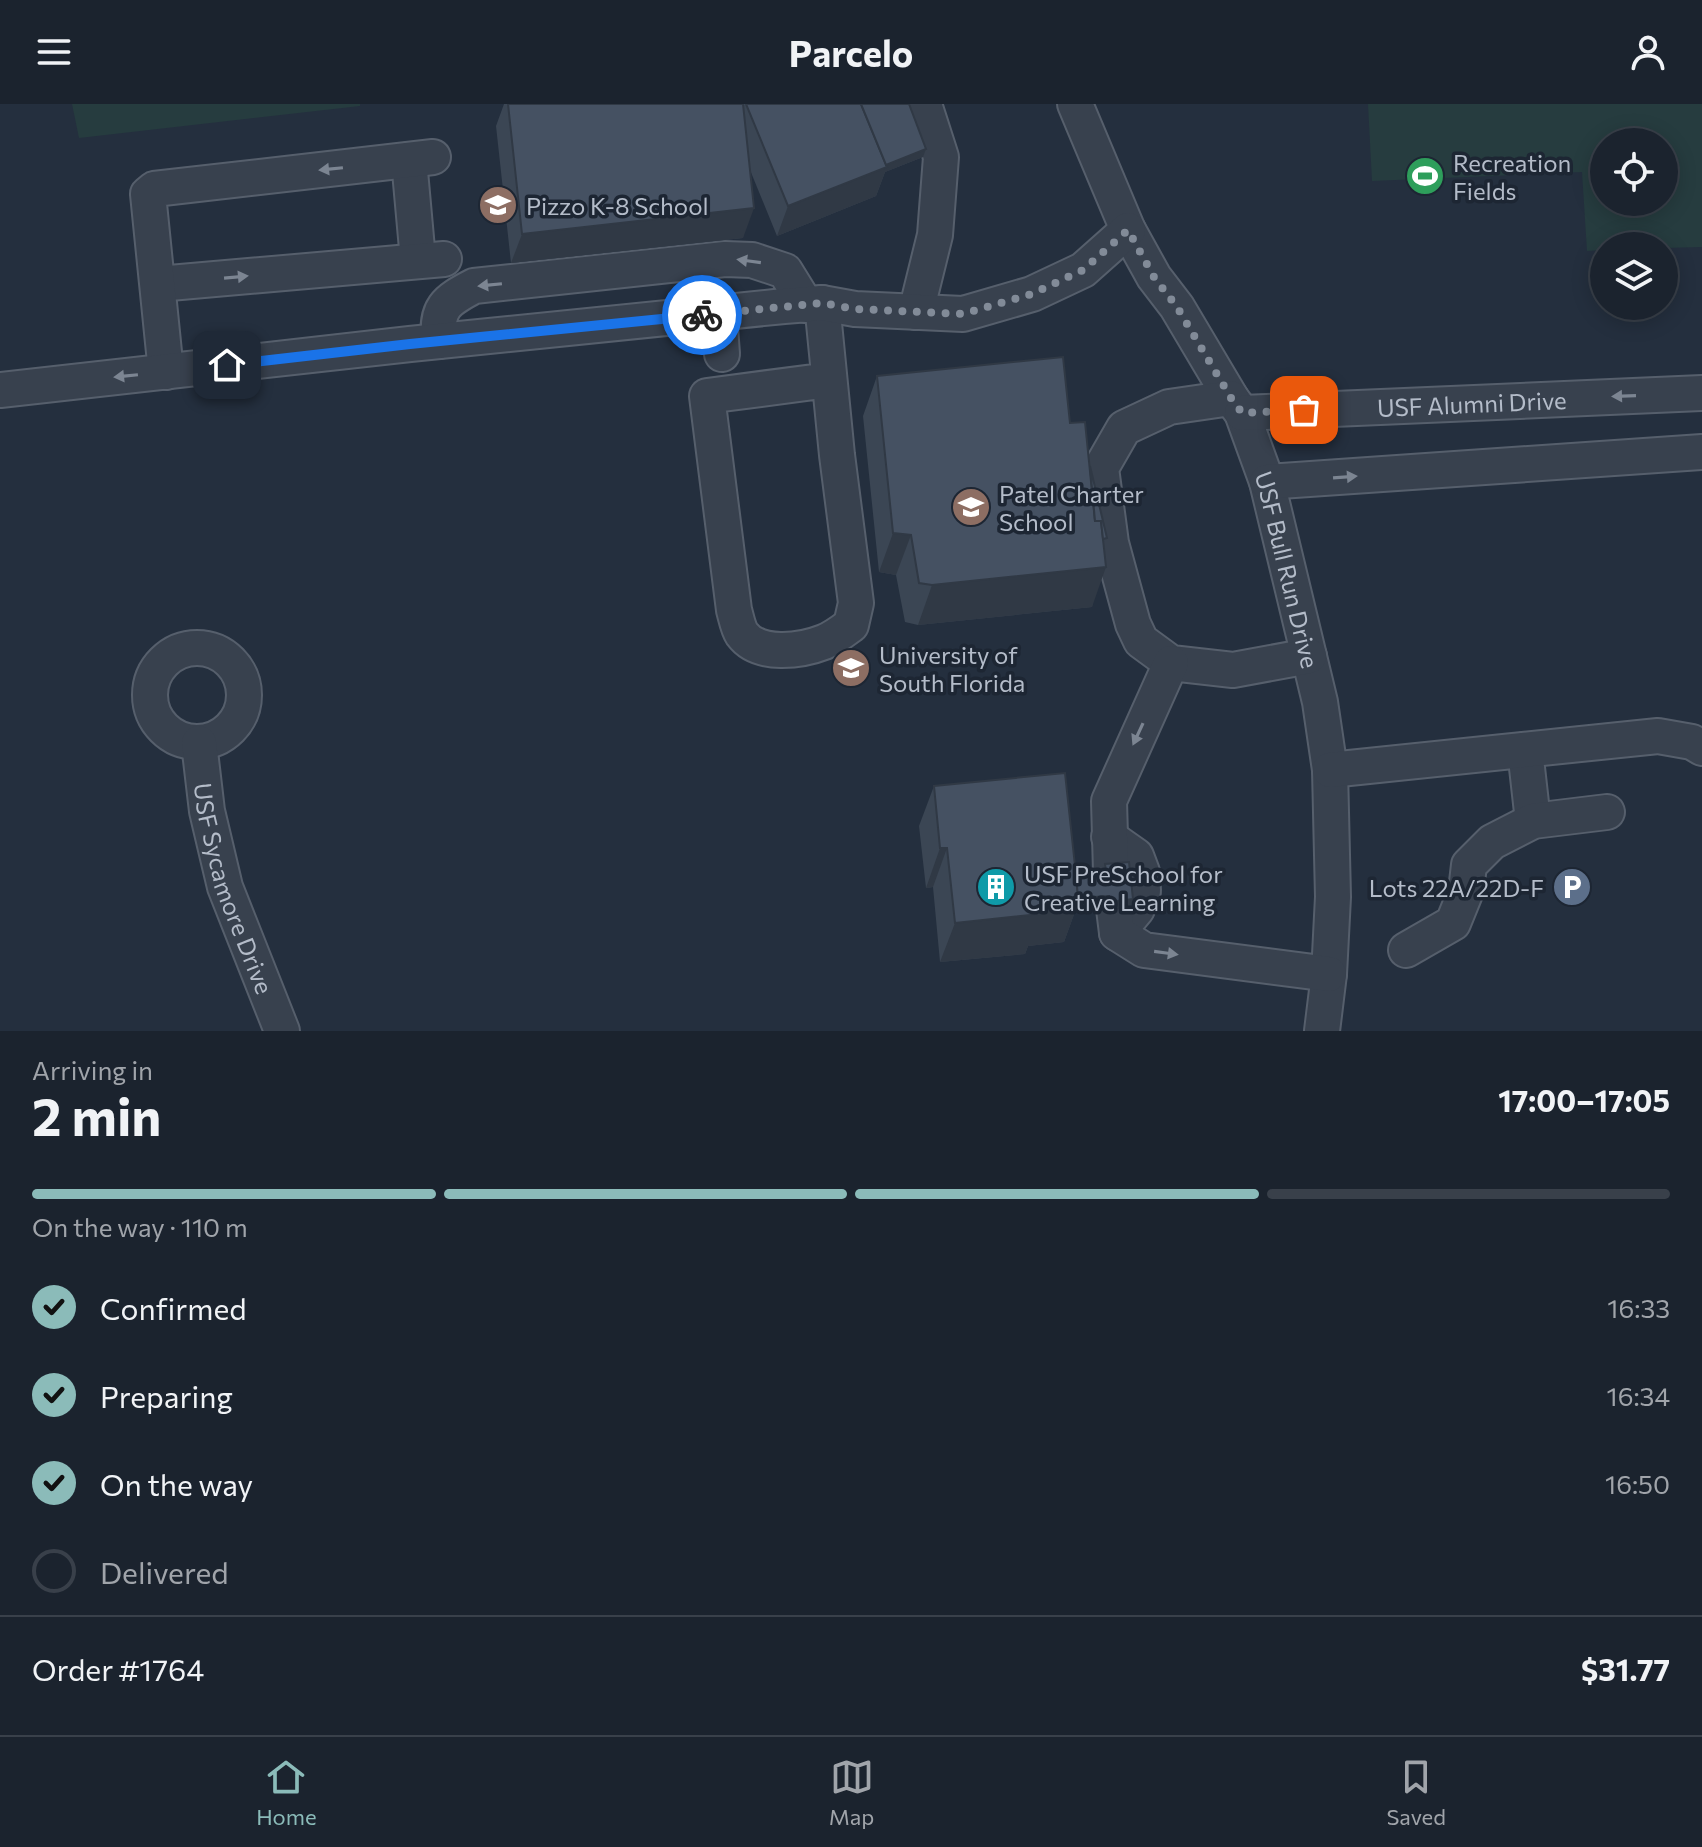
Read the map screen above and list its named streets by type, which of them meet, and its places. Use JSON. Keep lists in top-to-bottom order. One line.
{"streets":{"street":["USF Alumni Drive","USF Bull Run Drive","USF Sycamore Drive"]},"crossings":[["USF Alumni Drive","USF Bull Run Drive"]],"places":{"sports":["Recreation Fields"],"school or university":["Pizzo K-8 School","Patel Charter School","University of South Florida"],"building":["USF PreSchool for Creative Learning"],"parking":["Lots 22A/22D-F"]},"page":{"header":"Parcelo","heading":["2 min","Arriving in","17:00–17:05"],"panel":["Order #1764","$31.77"],"bar":"On the way · 110 m","list":[["Confirmed","16:33"],["Preparing","16:34"],["On the way","16:50"],"Delivered"],"tabs":["Home","Map","Saved"]}}
